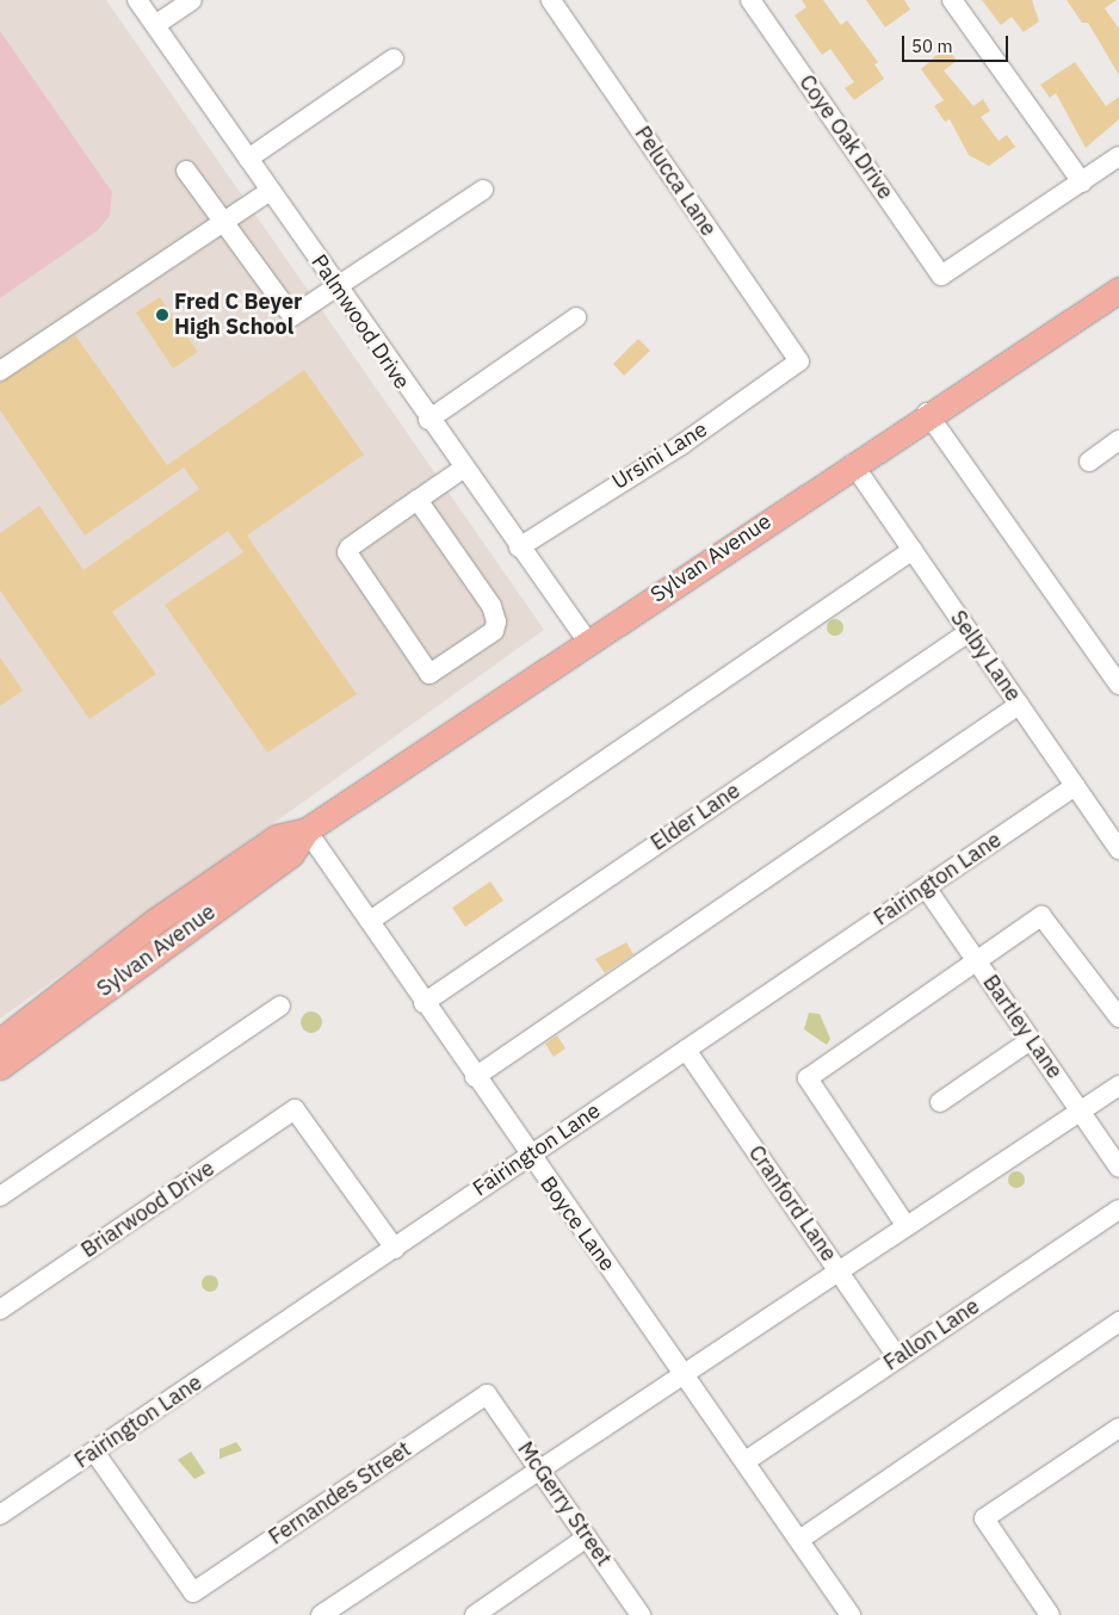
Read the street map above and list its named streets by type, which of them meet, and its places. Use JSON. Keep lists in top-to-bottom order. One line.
{"streets":{"main road":["Sylvan Avenue"],"street":["Coye Oak Drive","Pelucca Lane","Palmwood Drive","Ursini Lane","Selby Lane","Elder Lane","Fairington Lane","Bartley Lane","Cranford Lane","Briarwood Drive","Boyce Lane","Fallon Lane","Fernandes Street","McGerry Street"]},"crossings":[["Pelucca Lane","Ursini Lane"],["Palmwood Drive","Ursini Lane"],["Palmwood Drive","Sylvan Avenue"],["Sylvan Avenue","Selby Lane"],["Sylvan Avenue","Boyce Lane"],["Selby Lane","Elder Lane"],["Selby Lane","Fairington Lane"],["Elder Lane","Boyce Lane"],["Fairington Lane","Bartley Lane"],["Fairington Lane","Cranford Lane"],["Fairington Lane","Briarwood Drive"],["Fairington Lane","Boyce Lane"],["Fairington Lane","Fernandes Street"],["Cranford Lane","Fallon Lane"],["Boyce Lane","Fallon Lane"],["Fernandes Street","McGerry Street"]],"places":["Fred C Beyer High School"],"scale_bar":"50 m"}
